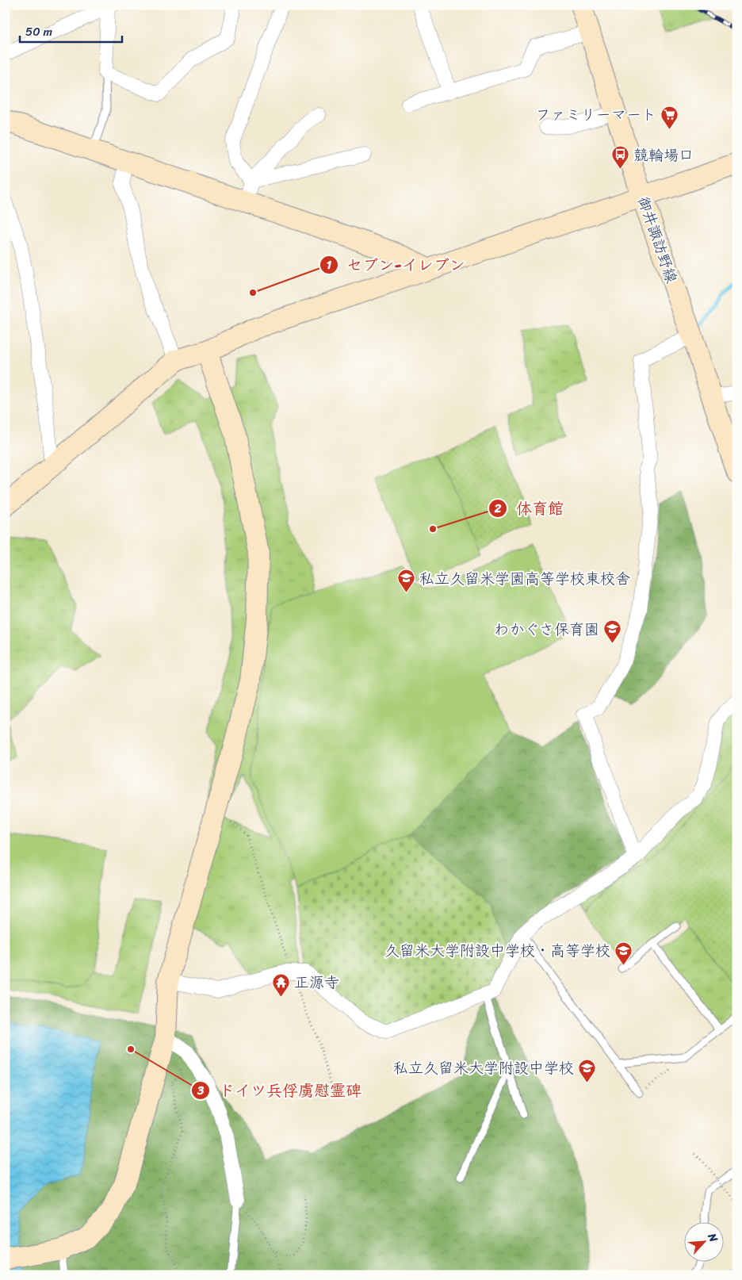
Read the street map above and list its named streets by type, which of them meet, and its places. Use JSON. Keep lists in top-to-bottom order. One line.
{"streets":{"street":["御井諏訪野線"]},"places":{"supermarket":["ファミリーマート"],"bus stop":["競輪場口"],"other":["セブン-イレブン","体育館","ドイツ兵俘虜慰霊碑"],"school or university":["私立久留米学園高等学校東校舎","わかぐさ保育園","久留米大学附設中学校・高等学校","私立久留米大学附設中学校"],"temple":["正源寺"]},"scale_bar":"50 m","north":"top right"}
